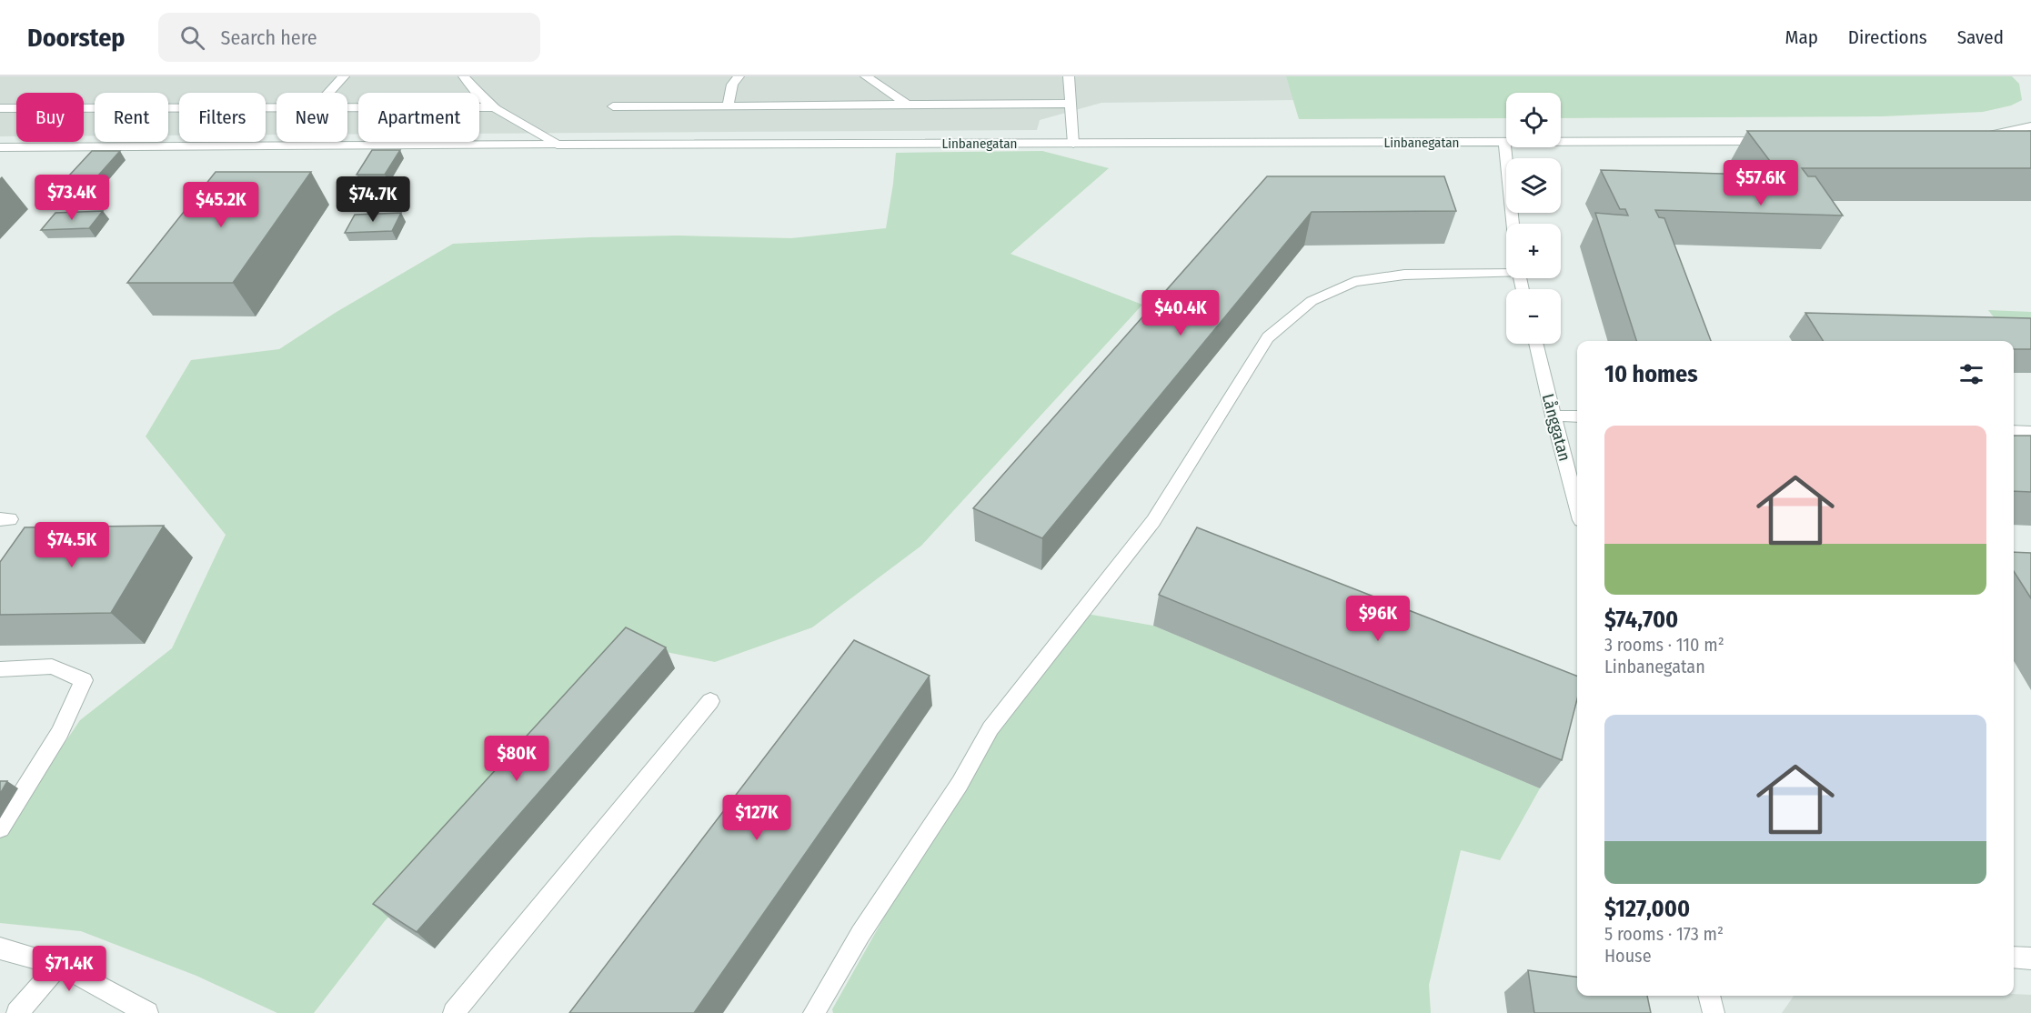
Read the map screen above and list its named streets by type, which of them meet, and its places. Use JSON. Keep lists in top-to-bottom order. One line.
{"streets":{"street":["Linbanegatan","Långgatan"]},"page":{"header":"Doorstep","search":"Search here","nav":["Map","Directions","Saved"],"map_buttons":["+","−"],"chip":["Buy","Rent","Filters","New","Apartment"],"price":["$57.6K","$73.4K","$74.7K","$45.2K","$40.4K","$74.5K","$96K","$80K","$127K","$71.4K"],"heading":"10 homes","list":[{"name":"$74,700","note":"3 rooms · 110 m² · Linbanegatan"},{"name":"$127,000","note":"5 rooms · 173 m² · House"}]}}
